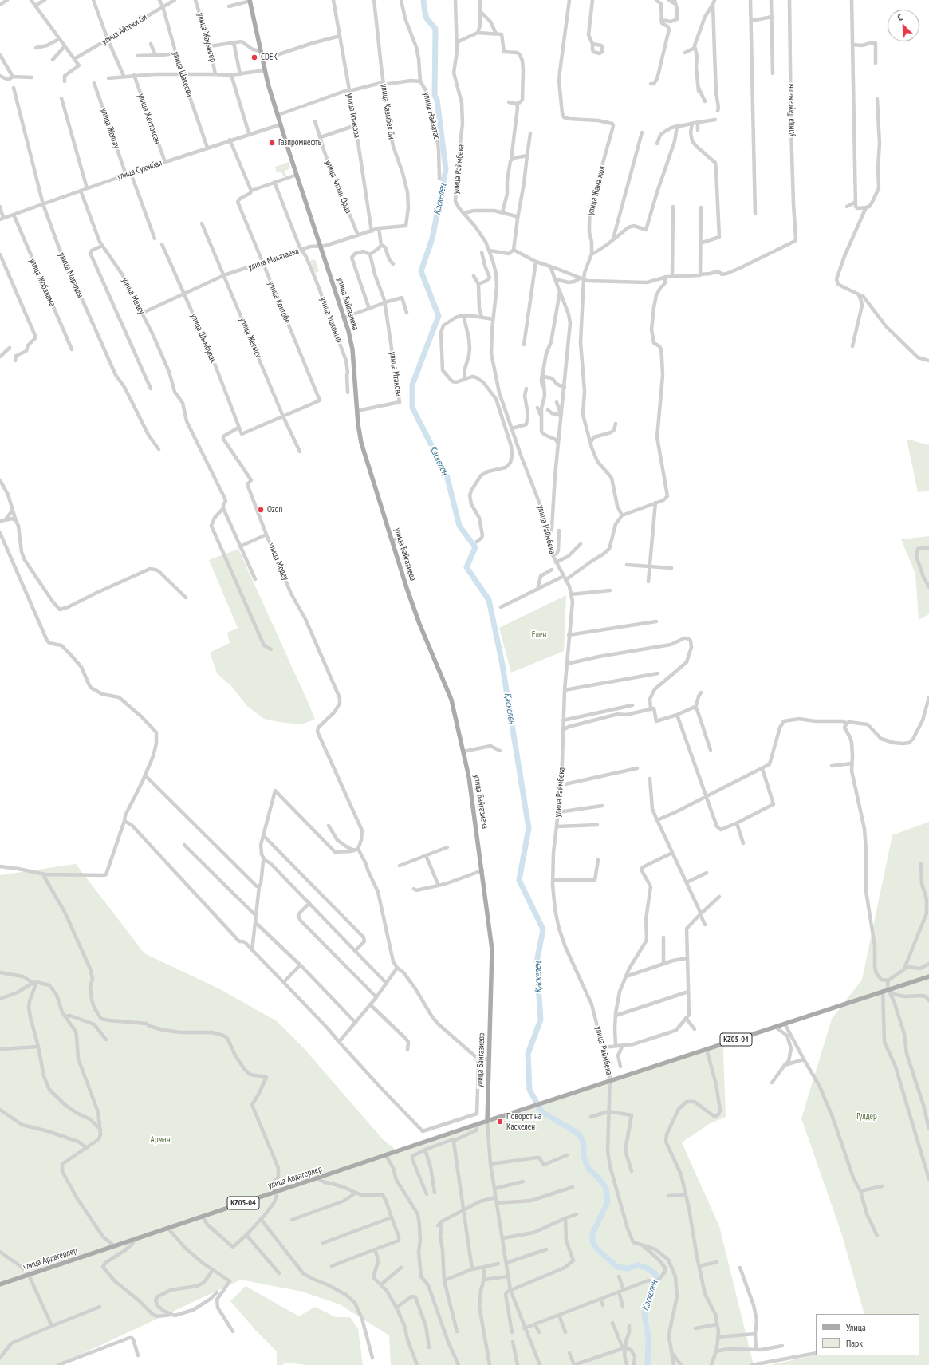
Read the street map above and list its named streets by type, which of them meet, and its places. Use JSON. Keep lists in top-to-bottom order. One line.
{"streets":{"main road":["улица Байгазиева","KZ05-04","улица Ардагерлер"],"street":["улица Айтеки би","улица Жауынгер","улица Шакеева","улица Таусамалы","улица Казыбек би","улица Итакова","улица Найзатас","улица Желтоксан","улица Желтау","улица Раймбека","улица Суюнбая","улица Алтын Орда","улица Жана жол","улица Макатаева","улица Маралды","улица Жобалама","улица Медеу","улица Коктобе","улица Ушконыр","улица Жетысу","улица Шымбулак"]},"crossings":[["улица Айтеки би","улица Шакеева"],["улица Шакеева","улица Суюнбая"],["улица Казыбек би","улица Макатаева"],["улица Итакова","улица Макатаева"],["улица Итакова","улица Байгазиева"],["улица Желтоксан","улица Суюнбая"],["улица Желтау","улица Суюнбая"],["улица Раймбека","KZ05-04"],["улица Суюнбая","улица Маралды"],["улица Суюнбая","улица Жобалама"],["улица Суюнбая","улица Медеу"],["улица Суюнбая","улица Байгазиева"],["улица Алтын Орда","улица Макатаева"],["улица Макатаева","улица Медеу"],["улица Макатаева","улица Коктобе"],["улица Макатаева","улица Байгазиева"],["улица Макатаева","улица Ушконыр"],["улица Макатаева","улица Жетысу"],["улица Макатаева","улица Шымбулак"],["улица Медеу","улица Шымбулак"],["улица Коктобе","улица Жетысу"],["улица Коктобе","улица Шымбулак"],["улица Байгазиева","KZ05-04"],["улица Байгазиева","улица Ардагерлер"],["улица Жетысу","улица Шымбулак"],["KZ05-04","улица Ардагерлер"]],"water":["Қаскелең"],"parks":["Елен","Гүлдер","Арман"],"places":["CDEK","Газпромнефть","Ozon","Поворот на Каскелен"],"legend":["Улица","Парк"],"north":"top left"}
